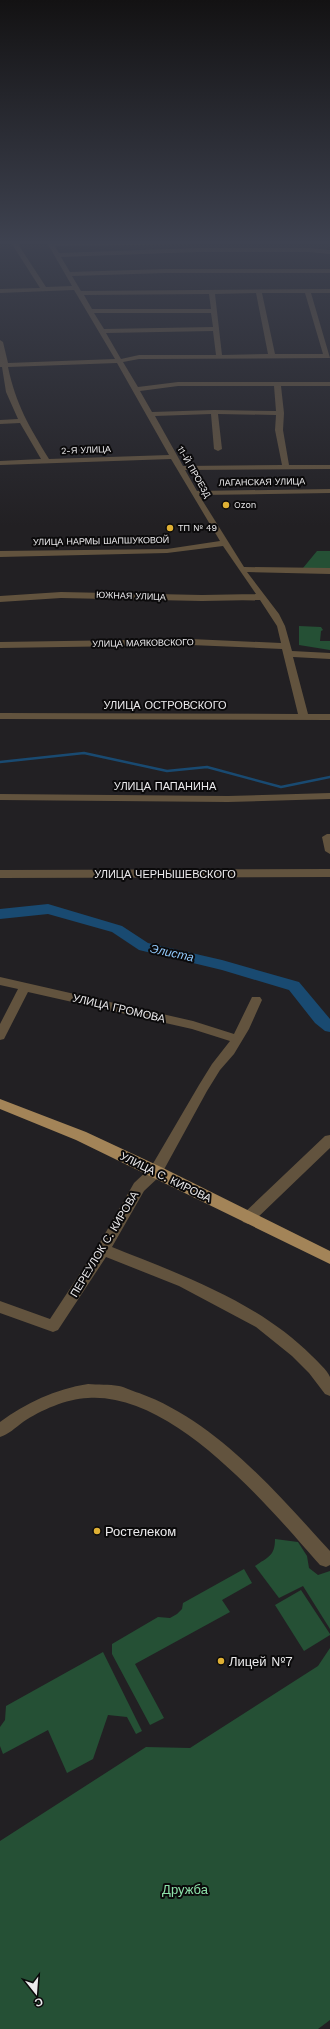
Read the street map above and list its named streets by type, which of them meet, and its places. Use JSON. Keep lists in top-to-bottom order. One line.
{"streets":{"main road":["УЛИЦА С. КИРОВА"],"street":["2-Я УЛИЦА","11-Й ПРОЕЗД","ЛАГАНСКАЯ УЛИЦА","УЛИЦА НАРМЫ ШАПШУКОВОЙ","ЮЖНАЯ УЛИЦА","УЛИЦА МАЯКОВСКОГО","УЛИЦА ОСТРОВСКОГО","УЛИЦА ПАПАНИНА","УЛИЦА ЧЕРНЫШЕВСКОГО","УЛИЦА ГРОМОВА","ПЕРЕУЛОК С. КИРОВА"]},"crossings":[["2-Я УЛИЦА","11-Й ПРОЕЗД"],["11-Й ПРОЕЗД","ЛАГАНСКАЯ УЛИЦА"],["11-Й ПРОЕЗД","УЛИЦА НАРМЫ ШАПШУКОВОЙ"],["11-Й ПРОЕЗД","ЮЖНАЯ УЛИЦА"],["11-Й ПРОЕЗД","УЛИЦА МАЯКОВСКОГО"],["11-Й ПРОЕЗД","УЛИЦА ОСТРОВСКОГО"],["УЛИЦА ГРОМОВА","ПЕРЕУЛОК С. КИРОВА"],["УЛИЦА С. КИРОВА","ПЕРЕУЛОК С. КИРОВА"]],"water":["Элиста"],"parks":["Дружба"],"places":["Ozon","ТП № 49","Ростелеком","Лицей №7"],"north":"bottom"}
